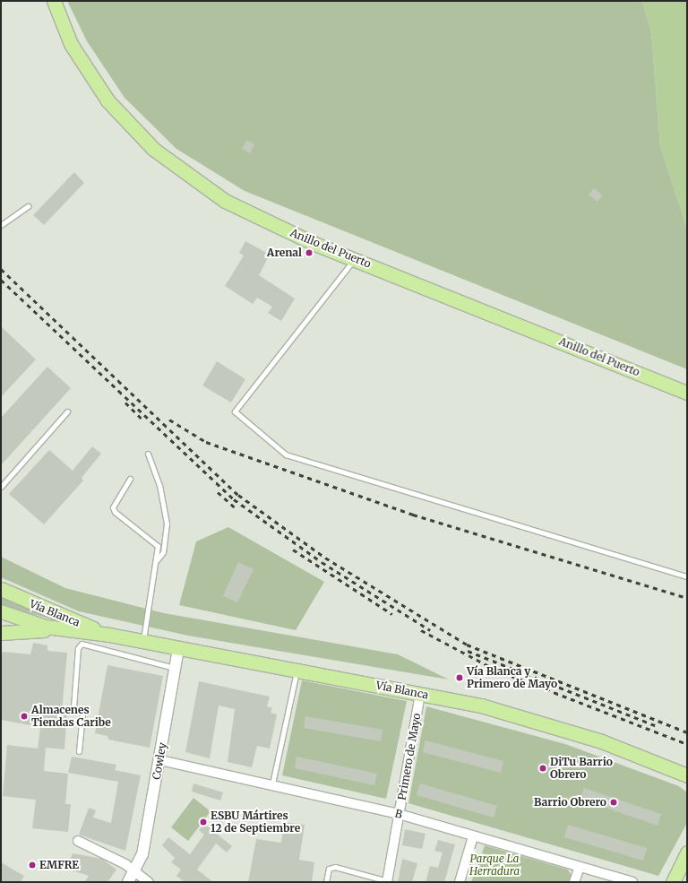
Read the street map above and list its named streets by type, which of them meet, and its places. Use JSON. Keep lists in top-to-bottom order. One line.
{"streets":{"main road":["Anillo del Puerto","Vía Blanca"],"street":["Primero de Mayo","Cowley","B"]},"crossings":[["Vía Blanca","Primero de Mayo"],["Vía Blanca","Cowley"],["Primero de Mayo","B"],["Cowley","B"]],"parks":["Parque La Herradura"],"places":["Arenal","Vía Blanca y Primero de Mayo","Almacenes Tiendas Caribe","DiTu Barrio Obrero","Barrio Obrero","ESBU Mártires 12 de Septiembre","EMFRE"]}
